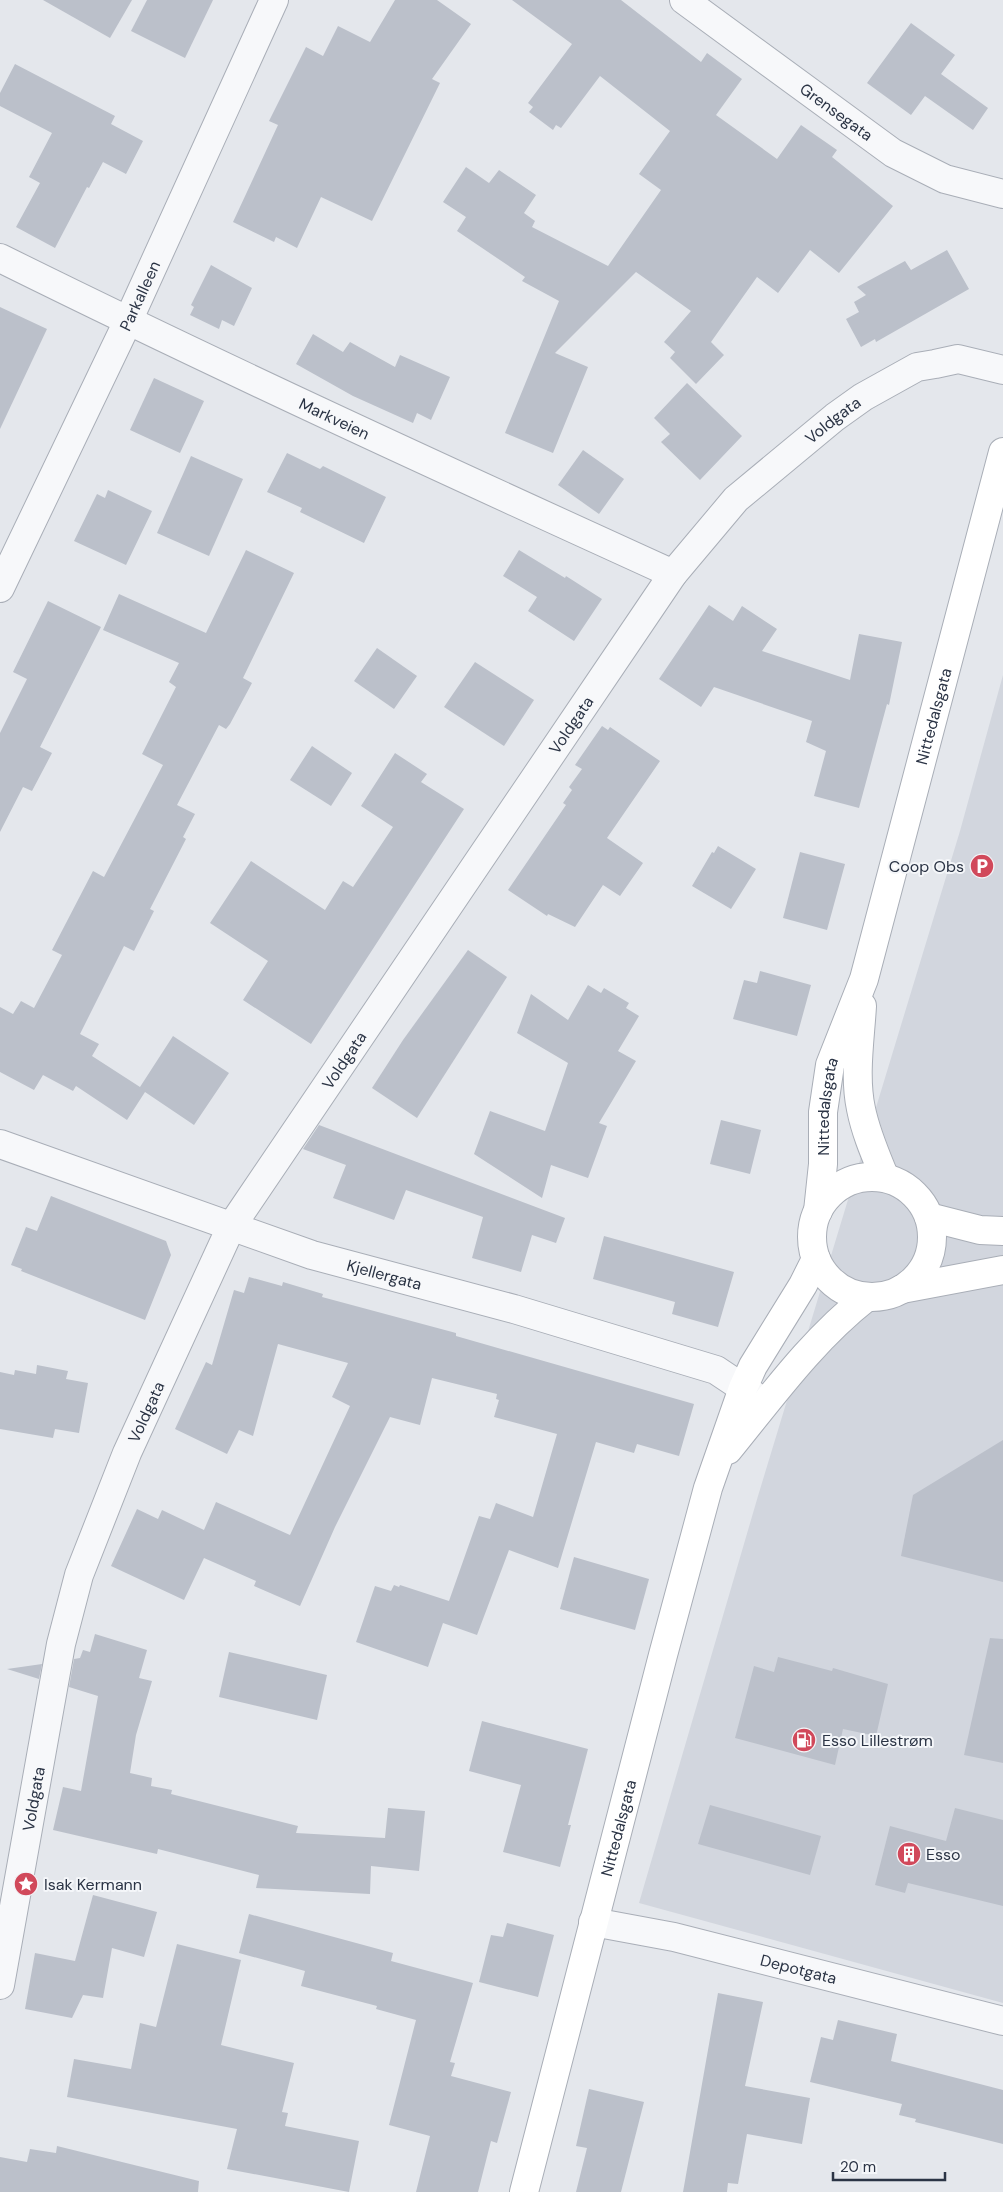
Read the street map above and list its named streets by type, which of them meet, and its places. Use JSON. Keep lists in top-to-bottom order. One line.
{"streets":{"main road":["Nittedalsgata"],"street":["Grensegata","Parkalleen","Markveien","Voldgata","Kjellergata","Depotgata"]},"crossings":[["Parkalleen","Markveien"],["Markveien","Voldgata"],["Voldgata","Kjellergata"],["Nittedalsgata","Kjellergata"],["Nittedalsgata","Depotgata"]],"places":{"parking":["Coop Obs"],"fuel station":["Esso Lillestrøm"],"building":["Esso"],"place":["Isak Kermann"]},"scale_bar":"20 m"}
